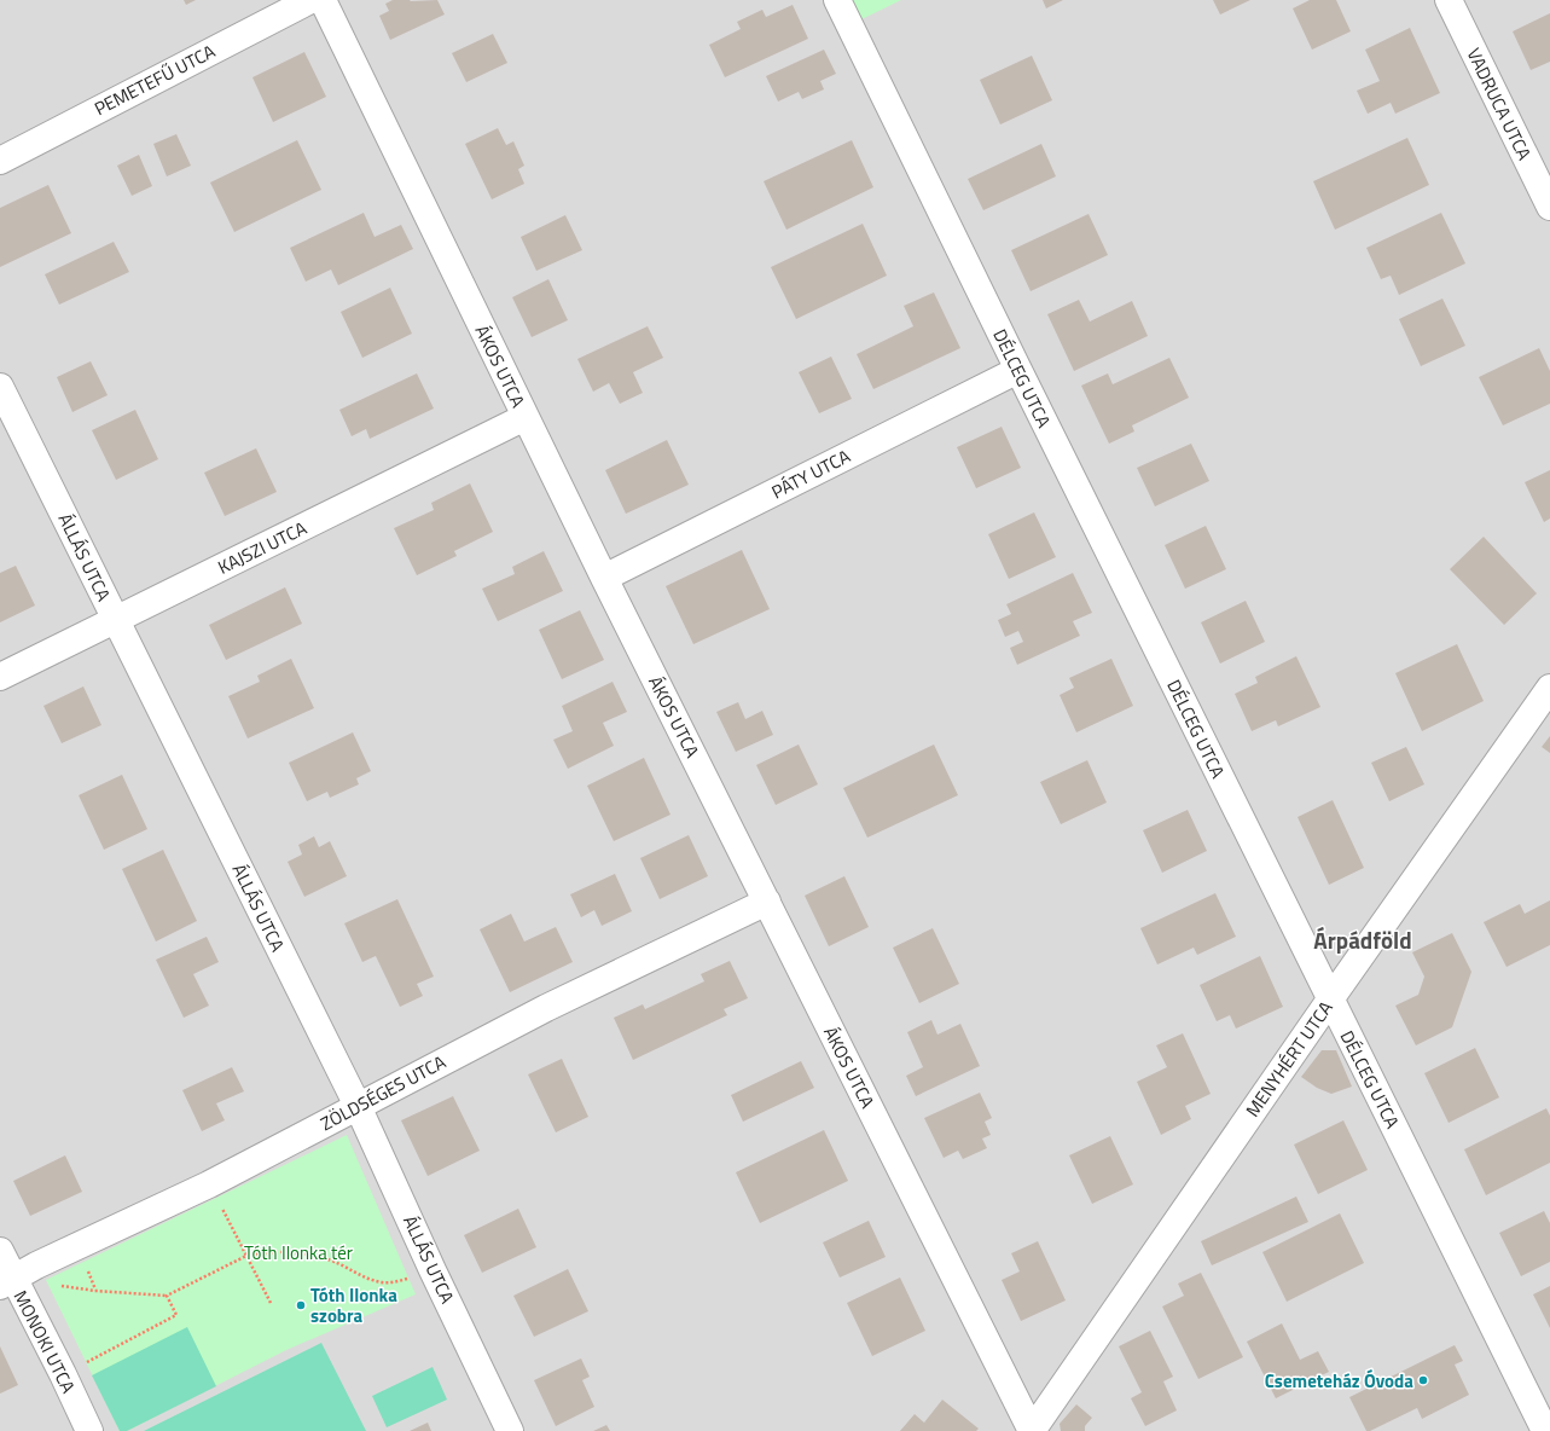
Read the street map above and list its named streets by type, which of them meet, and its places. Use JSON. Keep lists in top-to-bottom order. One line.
{"streets":{"street":["PEMETEFŰ UTCA","VADRUCA UTCA","ÁKOS UTCA","DÉLCEG UTCA","PÁTY UTCA","KAJSZI UTCA","ÁLLÁS UTCA","MENYHÉRT UTCA","ZÖLDSÉGES UTCA","MONOKI UTCA"]},"crossings":[["ÁKOS UTCA","PÁTY UTCA"],["ÁKOS UTCA","KAJSZI UTCA"],["ÁKOS UTCA","MENYHÉRT UTCA"],["ÁKOS UTCA","ZÖLDSÉGES UTCA"],["DÉLCEG UTCA","PÁTY UTCA"],["DÉLCEG UTCA","MENYHÉRT UTCA"],["KAJSZI UTCA","ÁLLÁS UTCA"],["ÁLLÁS UTCA","ZÖLDSÉGES UTCA"],["ZÖLDSÉGES UTCA","MONOKI UTCA"]],"districts":["Árpádföld"],"parks":["Tóth Ilonka tér"],"places":["Tóth Ilonka szobra","Csemeteház Óvoda"]}
